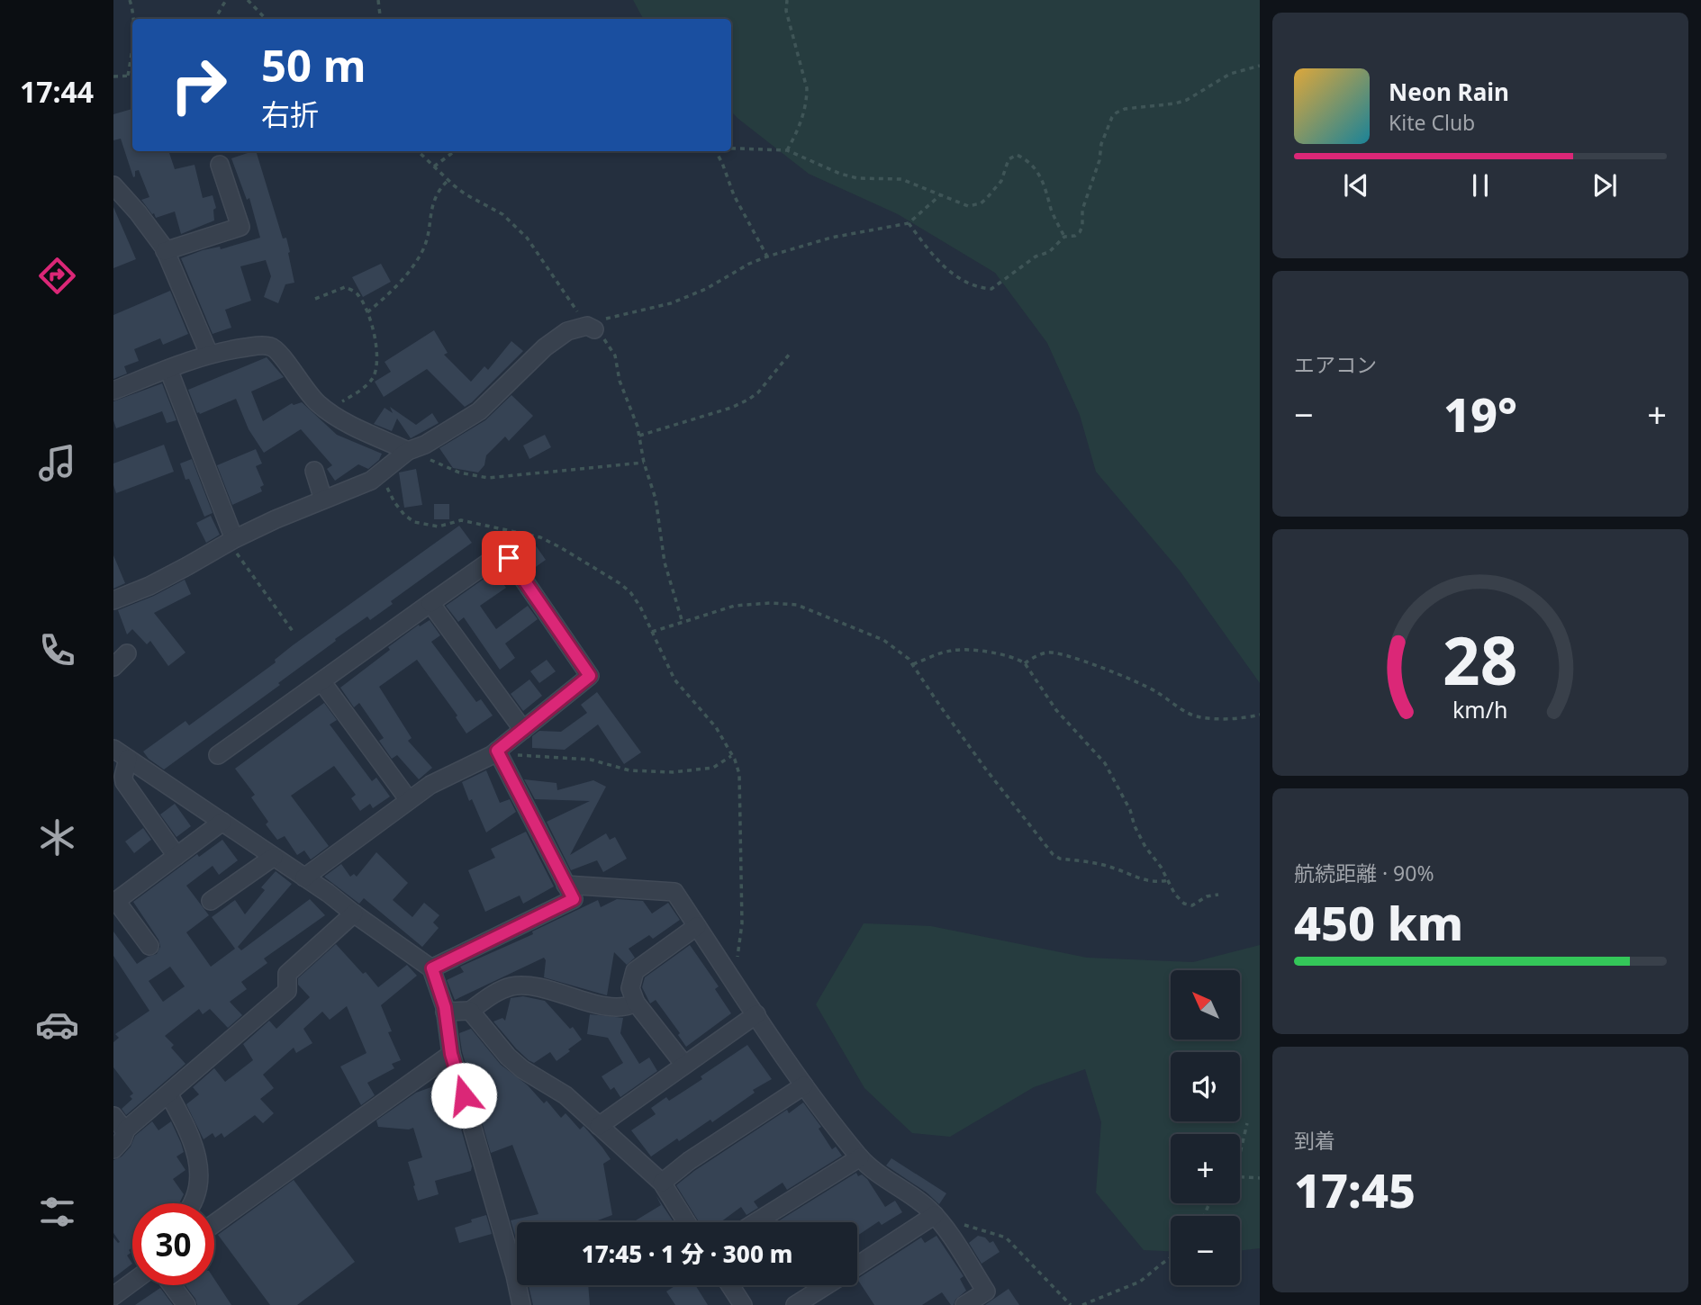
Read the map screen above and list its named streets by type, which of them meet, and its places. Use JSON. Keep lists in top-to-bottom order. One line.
{"north":"top left","page":{"tabs":"17:44","turn":["50 m","右折"],"song":["Neon Rain","Kite Club"],"tile":["エアコン",["航続距離 · 90%","450 km"],["到着","17:45"]],"heat":["−","19°","+"],"map_buttons":["+","−"],"limit":"30","trip":"17:45 · 1 分 · 300 m","gauge":["28","km/h"]}}
